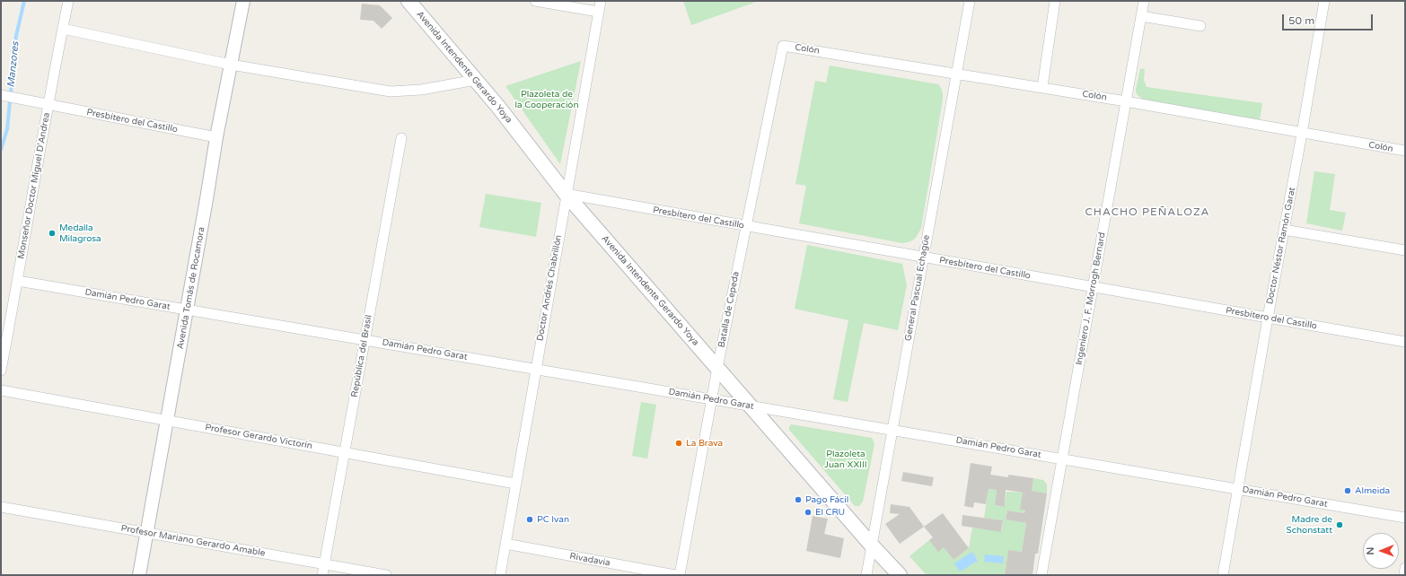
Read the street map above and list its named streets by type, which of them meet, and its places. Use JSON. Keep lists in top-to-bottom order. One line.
{"streets":{"main road":["Avenida Intendente Gerardo Yoya"],"street":["Colón","Presbítero del Castillo","Monseñor Doctor Miguel D'Andrea","Doctor Néstor Ramón Garat","Avenida Tomás de Rocamora","Doctor Andrés Chabrillón","General Pascual Echagüe","Ingeniero J. F. Morrogh Bernard","Damián Pedro Garat","Batalla de Cepeda","República del Brasil","Profesor Gerardo Victorín","Profesor Mariano Gerardo Amable","Rivadavia"]},"crossings":[["Colón","Doctor Néstor Ramón Garat"],["Colón","General Pascual Echagüe"],["Colón","Ingeniero J. F. Morrogh Bernard"],["Colón","Batalla de Cepeda"],["Avenida Intendente Gerardo Yoya","Presbítero del Castillo"],["Avenida Intendente Gerardo Yoya","Doctor Andrés Chabrillón"],["Avenida Intendente Gerardo Yoya","General Pascual Echagüe"],["Avenida Intendente Gerardo Yoya","Damián Pedro Garat"],["Avenida Intendente Gerardo Yoya","Batalla de Cepeda"],["Presbítero del Castillo","Monseñor Doctor Miguel D'Andrea"],["Presbítero del Castillo","Doctor Néstor Ramón Garat"],["Presbítero del Castillo","Avenida Tomás de Rocamora"],["Presbítero del Castillo","Doctor Andrés Chabrillón"],["Presbítero del Castillo","General Pascual Echagüe"],["Presbítero del Castillo","Ingeniero J. F. Morrogh Bernard"],["Presbítero del Castillo","Batalla de Cepeda"],["Monseñor Doctor Miguel D'Andrea","Damián Pedro Garat"],["Doctor Néstor Ramón Garat","Damián Pedro Garat"],["Avenida Tomás de Rocamora","Damián Pedro Garat"],["Avenida Tomás de Rocamora","Profesor Gerardo Victorín"],["Avenida Tomás de Rocamora","Profesor Mariano Gerardo Amable"],["Doctor Andrés Chabrillón","Damián Pedro Garat"],["Doctor Andrés Chabrillón","Profesor Gerardo Victorín"],["Doctor Andrés Chabrillón","Rivadavia"],["General Pascual Echagüe","Damián Pedro Garat"],["Ingeniero J. F. Morrogh Bernard","Damián Pedro Garat"],["Damián Pedro Garat","Batalla de Cepeda"],["Damián Pedro Garat","República del Brasil"],["República del Brasil","Profesor Gerardo Victorín"],["República del Brasil","Profesor Mariano Gerardo Amable"]],"districts":["CHACHO PEÑALOZA"],"water":["Manzores"],"parks":["Plazoleta de la Cooperación","Plazoleta Juan XXIII"],"places":["Medalla Milagrosa","La Brava","Almeida","Pago Fácil","El CRU","PC Ivan","Madre de Schonstatt"],"scale_bar":"50 m","north":"left"}
